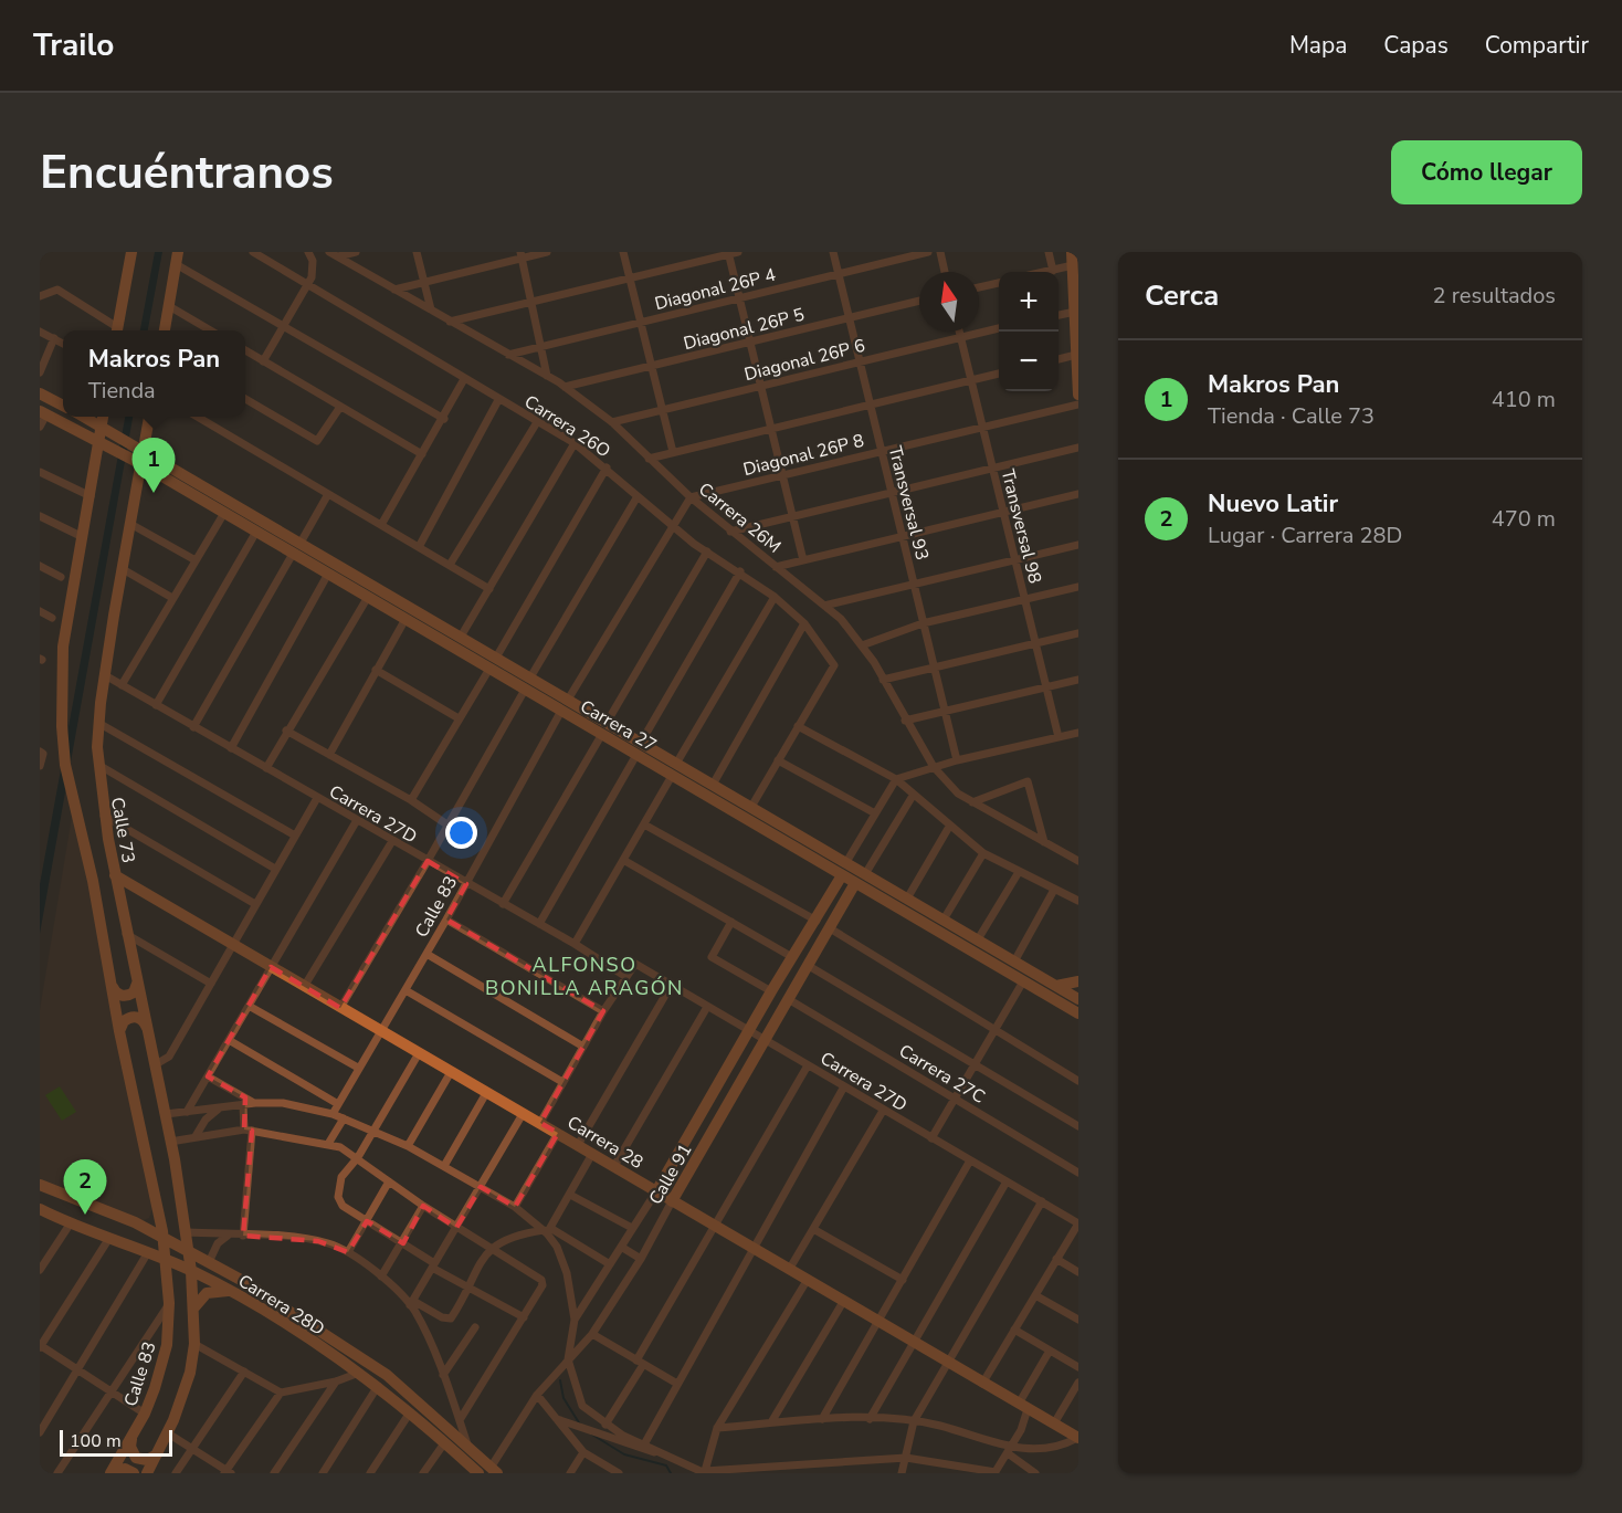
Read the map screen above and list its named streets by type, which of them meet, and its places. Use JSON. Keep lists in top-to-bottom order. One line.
{"streets":{"main road":["Carrera 27","Calle 73","Calle 83","Carrera 28","Calle 91","Carrera 28D"],"street":["Diagonal 26P 4","Diagonal 26P 5","Diagonal 26P 6","Carrera 26O","Diagonal 26P 8","Transversal 93","Carrera 26M","Transversal 98","Carrera 27D","Carrera 27C"]},"crossings":[["Diagonal 26P 4","Transversal 93"],["Diagonal 26P 4","Carrera 26M"],["Diagonal 26P 5","Transversal 93"],["Diagonal 26P 5","Carrera 26M"],["Diagonal 26P 6","Transversal 93"],["Diagonal 26P 6","Carrera 26M"],["Diagonal 26P 6","Transversal 98"],["Carrera 26O","Calle 83"],["Diagonal 26P 8","Transversal 93"],["Diagonal 26P 8","Carrera 26M"],["Diagonal 26P 8","Transversal 98"],["Diagonal 26P 8","Calle 83"],["Carrera 26M","Calle 83"],["Carrera 27","Calle 73"],["Carrera 27","Calle 83"],["Carrera 27","Calle 91"],["Carrera 27D","Calle 73"],["Carrera 27D","Calle 83"],["Carrera 27D","Calle 91"],["Calle 73","Carrera 28"],["Calle 73","Carrera 28D"],["Calle 83","Carrera 28"],["Calle 83","Carrera 28D"],["Carrera 27C","Calle 91"],["Carrera 28","Calle 91"],["Calle 91","Carrera 28D"]],"districts":["ALFONSO BONILLA ARAGÓN"],"scale_bar":"100 m","north":"top","page":{"header":"Trailo","nav":["Mapa","Capas","Compartir"],"buttons":"Cómo llegar","title":"Encuéntranos","heading":["Cerca","2 resultados"],"map_buttons":["+","−"],"popup":["Makros Pan","Tienda"],"list":[{"mark":"1","name":"Makros Pan","note":"Tienda · Calle 73","value":"410 m"},{"mark":"2","name":"Nuevo Latir","note":"Lugar · Carrera 28D","value":"470 m"}],"pins":["1","2"],"scale":"100 m"}}
